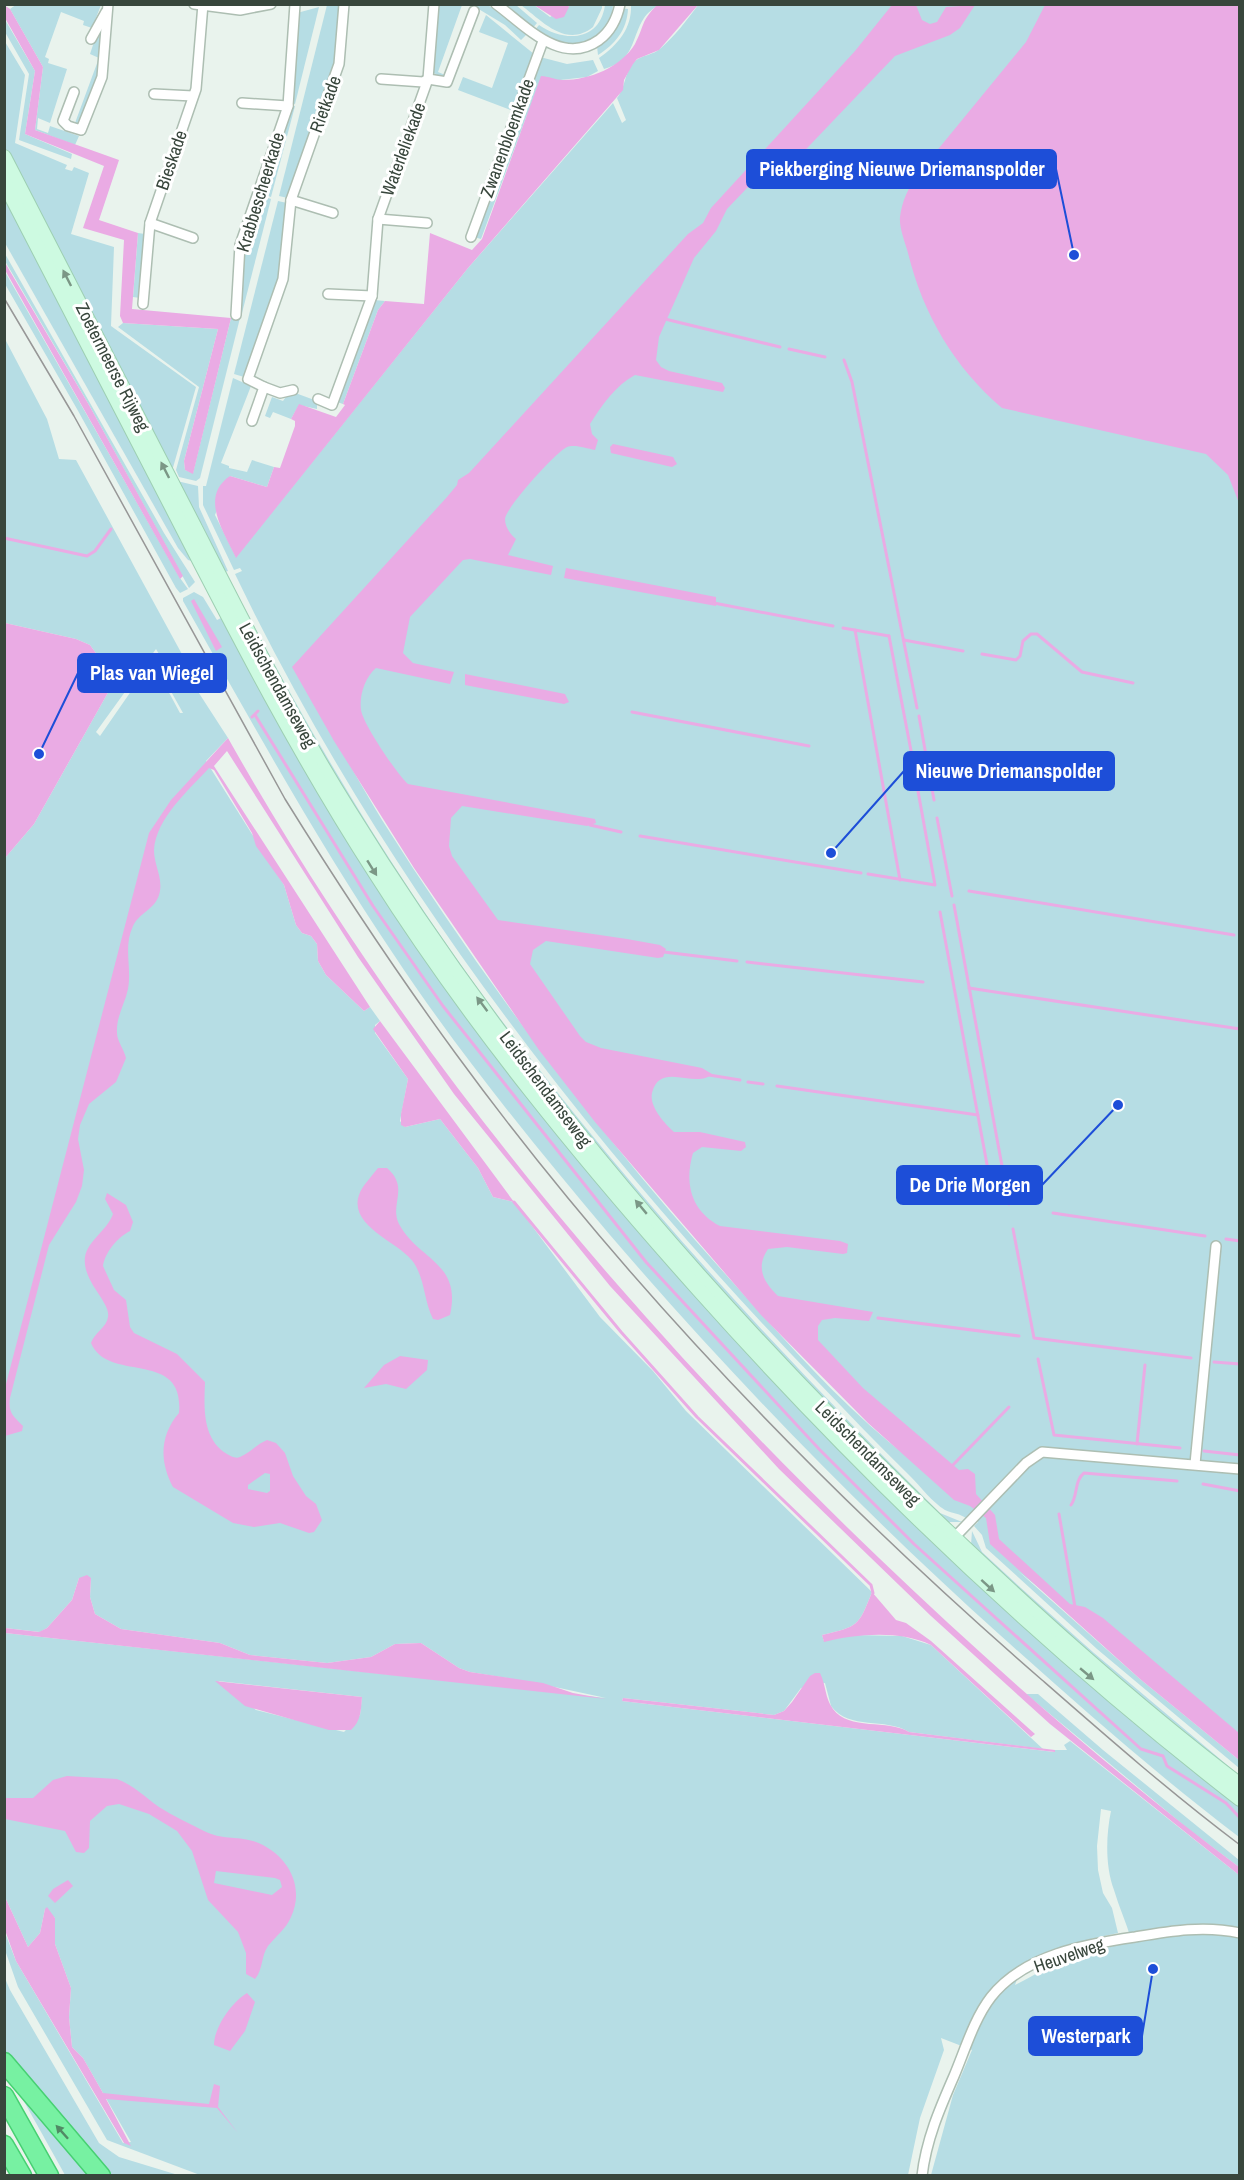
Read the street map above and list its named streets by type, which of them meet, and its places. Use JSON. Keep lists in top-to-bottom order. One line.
{"streets":{"main road":["Zoetermeerse Rijweg","Leidschendamseweg"],"street":["Rietkade","Zwanenbloemkade","Waterleliekade","Bieskade","Krabbescheerkade","Heuvelweg"]},"crossings":[["Zoetermeerse Rijweg","Leidschendamseweg"]],"places":["Piekberging Nieuwe Driemanspolder","Plas van Wiegel","Nieuwe Driemanspolder","De Drie Morgen","Westerpark"]}
